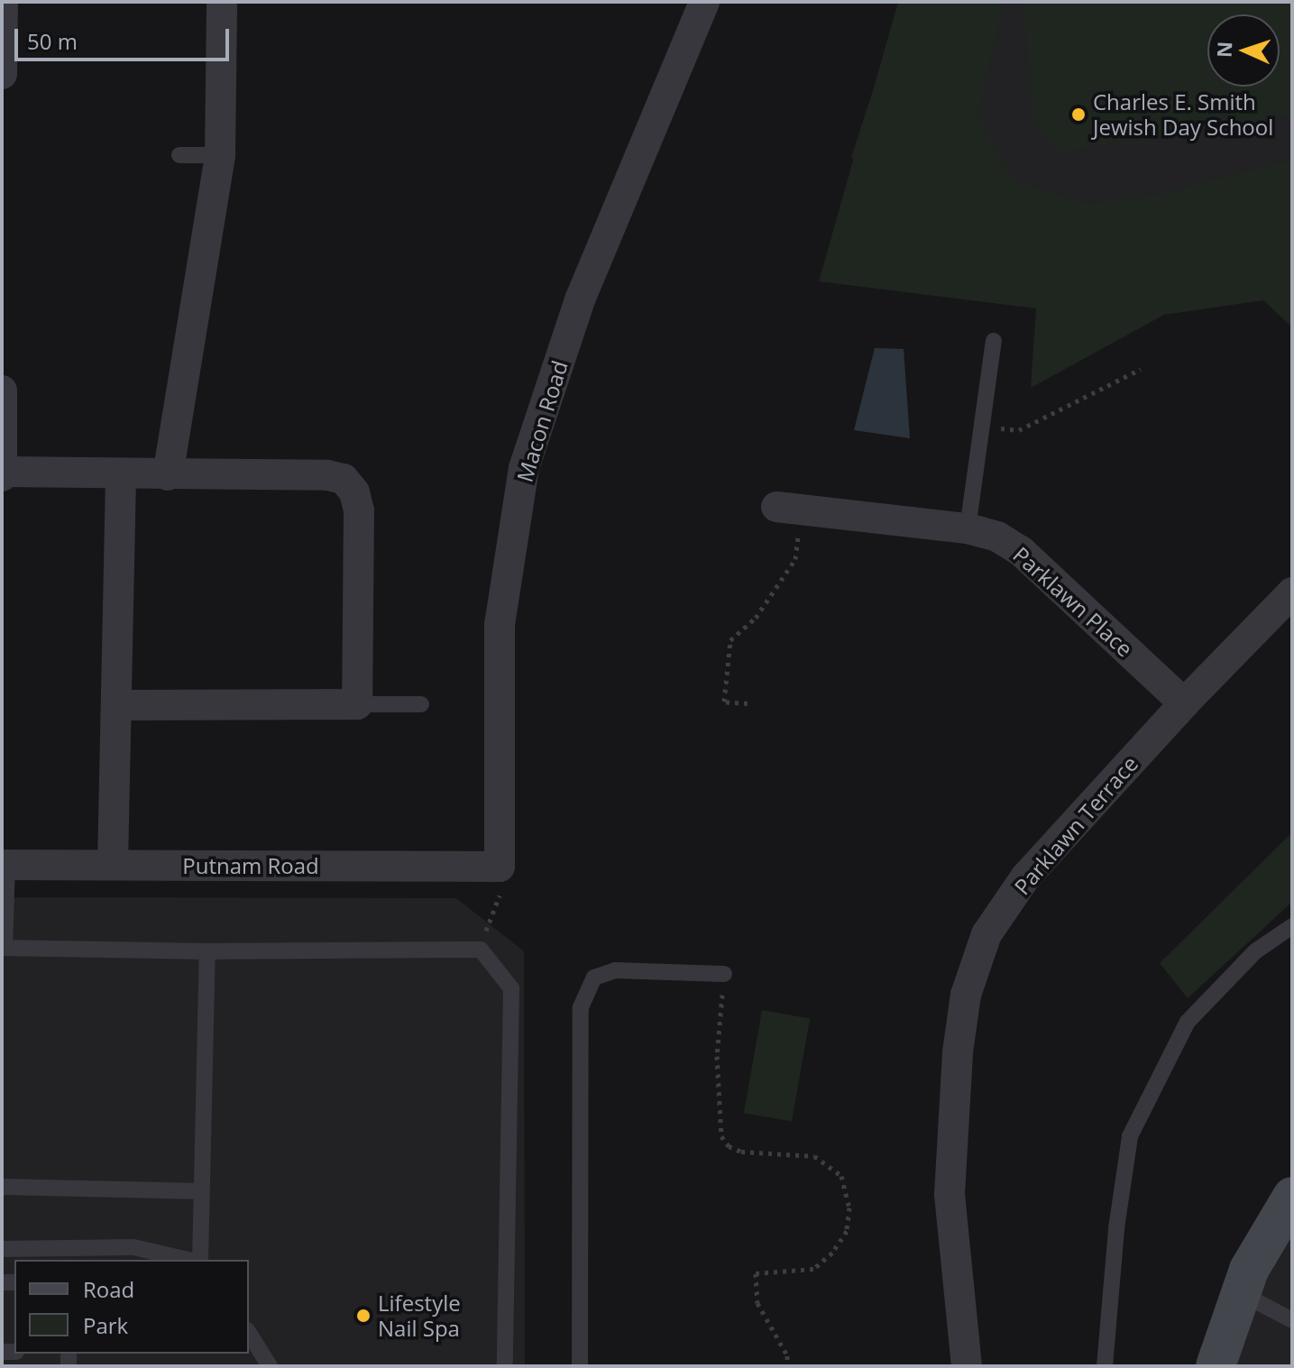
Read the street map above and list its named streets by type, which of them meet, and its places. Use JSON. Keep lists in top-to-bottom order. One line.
{"streets":{"street":["Macon Road","Parklawn Place","Parklawn Terrace","Putnam Road"]},"crossings":[["Macon Road","Putnam Road"],["Parklawn Place","Parklawn Terrace"]],"places":["Charles E. Smith Jewish Day School","Lifestyle Nail Spa"],"legend":["Road","Park"],"scale_bar":"50 m","north":"left"}
